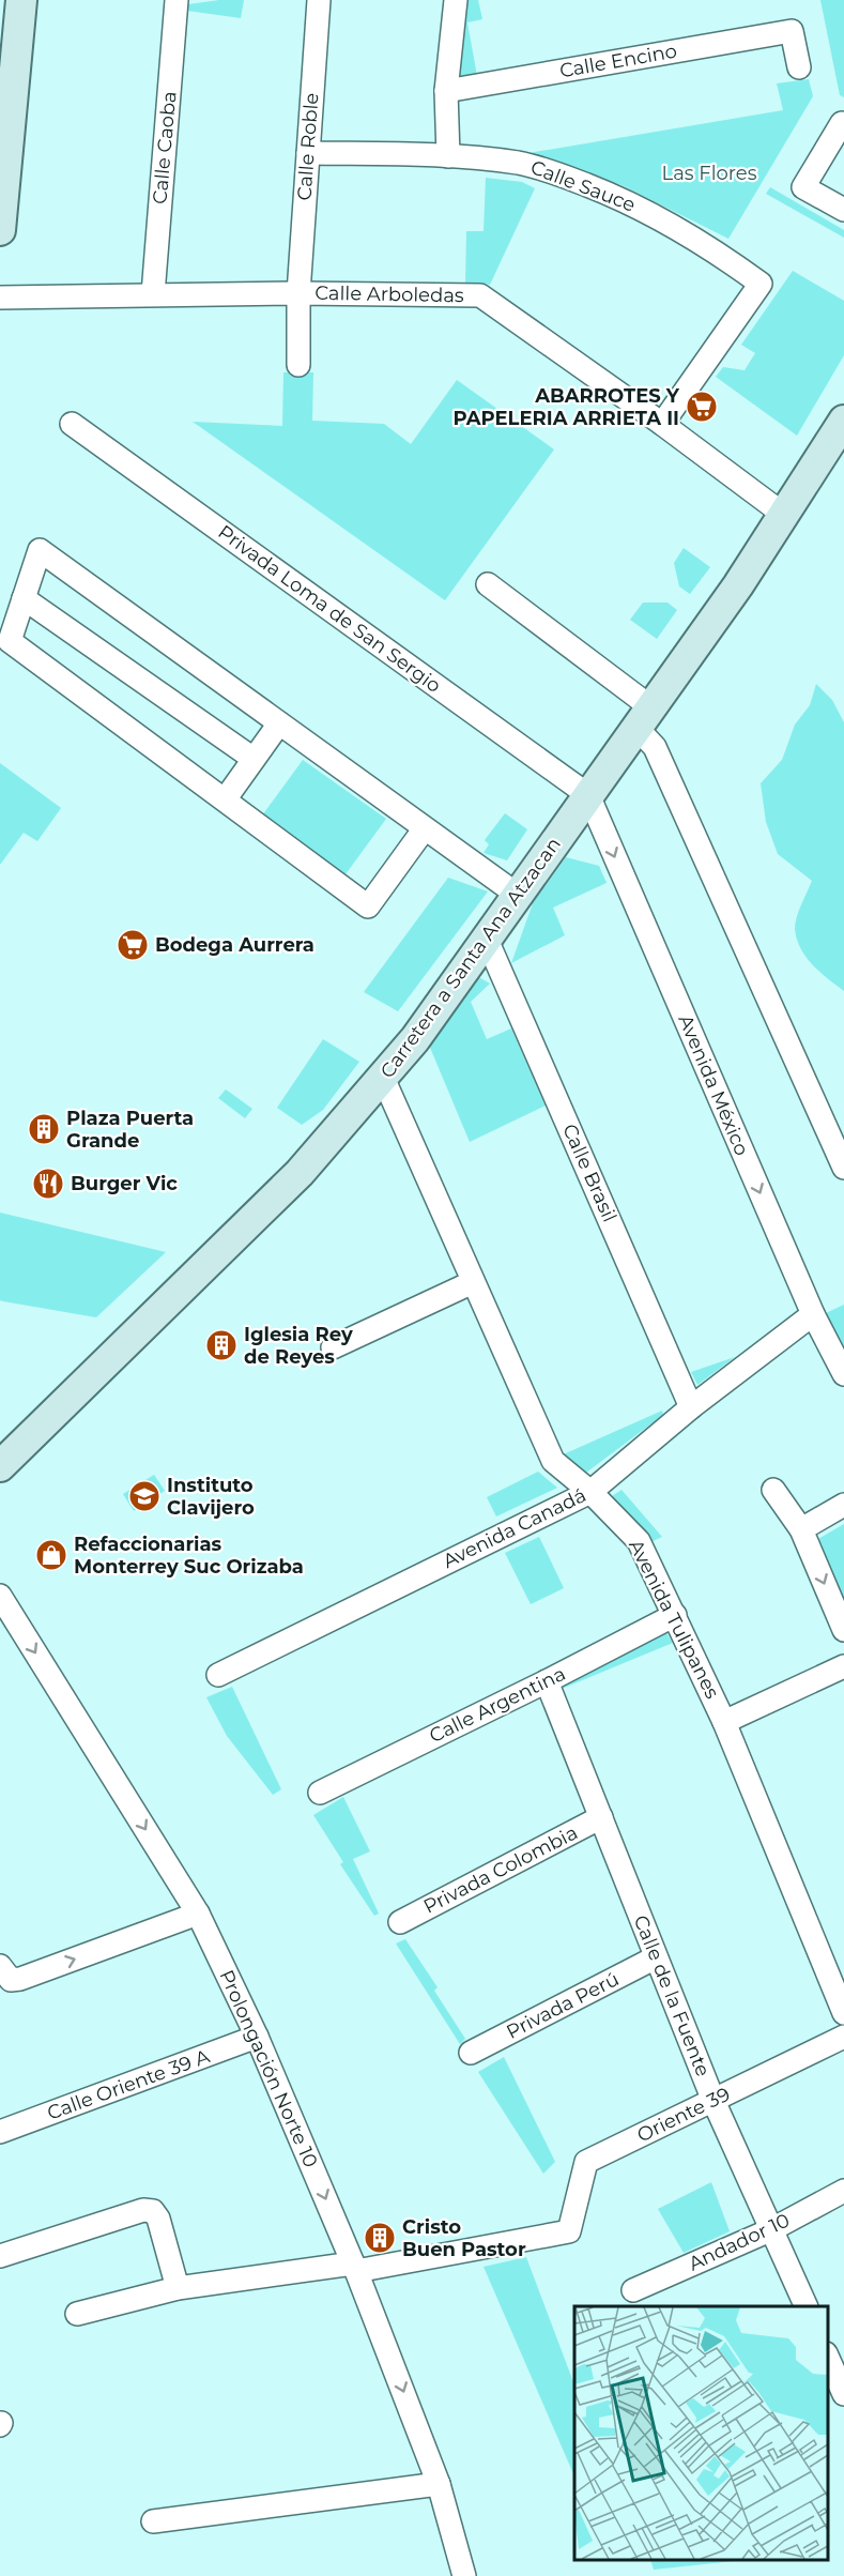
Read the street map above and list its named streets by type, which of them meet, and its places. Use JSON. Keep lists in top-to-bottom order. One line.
{"streets":{"street":["Calle Encino","Calle Roble","Calle Caoba","Calle Sauce","Calle Arboledas","Privada Loma de San Sergio","Carretera a Santa Ana Atzacan","Avenida México","Calle Brasil","Avenida Canadá","Avenida Tulipanes","Calle Argentina","Privada Colombia","Calle de la Fuente","Privada Perú","Prolongación Norte 10","Calle Oriente 39 A","Oriente 39","Andador 10"]},"crossings":[["Calle Roble","Calle Sauce"],["Calle Roble","Calle Arboledas"],["Calle Caoba","Calle Arboledas"],["Calle Sauce","Calle Arboledas"],["Calle Arboledas","Carretera a Santa Ana Atzacan"],["Privada Loma de San Sergio","Carretera a Santa Ana Atzacan"],["Privada Loma de San Sergio","Avenida México"],["Carretera a Santa Ana Atzacan","Avenida México"],["Carretera a Santa Ana Atzacan","Calle Brasil"],["Carretera a Santa Ana Atzacan","Avenida Tulipanes"],["Avenida México","Avenida Canadá"],["Calle Brasil","Avenida Canadá"],["Avenida Canadá","Avenida Tulipanes"],["Avenida Tulipanes","Calle Argentina"],["Calle Argentina","Calle de la Fuente"],["Privada Colombia","Calle de la Fuente"],["Calle de la Fuente","Privada Perú"],["Calle de la Fuente","Oriente 39"],["Calle de la Fuente","Andador 10"],["Prolongación Norte 10","Calle Oriente 39 A"],["Prolongación Norte 10","Oriente 39"]],"one_way":["Prolongación Norte 10"],"parks":["Las Flores"],"places":{"supermarket":["ABARROTES Y PAPELERIA ARRIETA II","Bodega Aurrera"],"building":["Plaza Puerta Grande","Iglesia Rey de Reyes","Cristo Buen Pastor"],"restaurant":["Burger Vic"],"school or university":["Instituto Clavijero"],"shop":["Refaccionarias Monterrey Suc Orizaba"]}}
